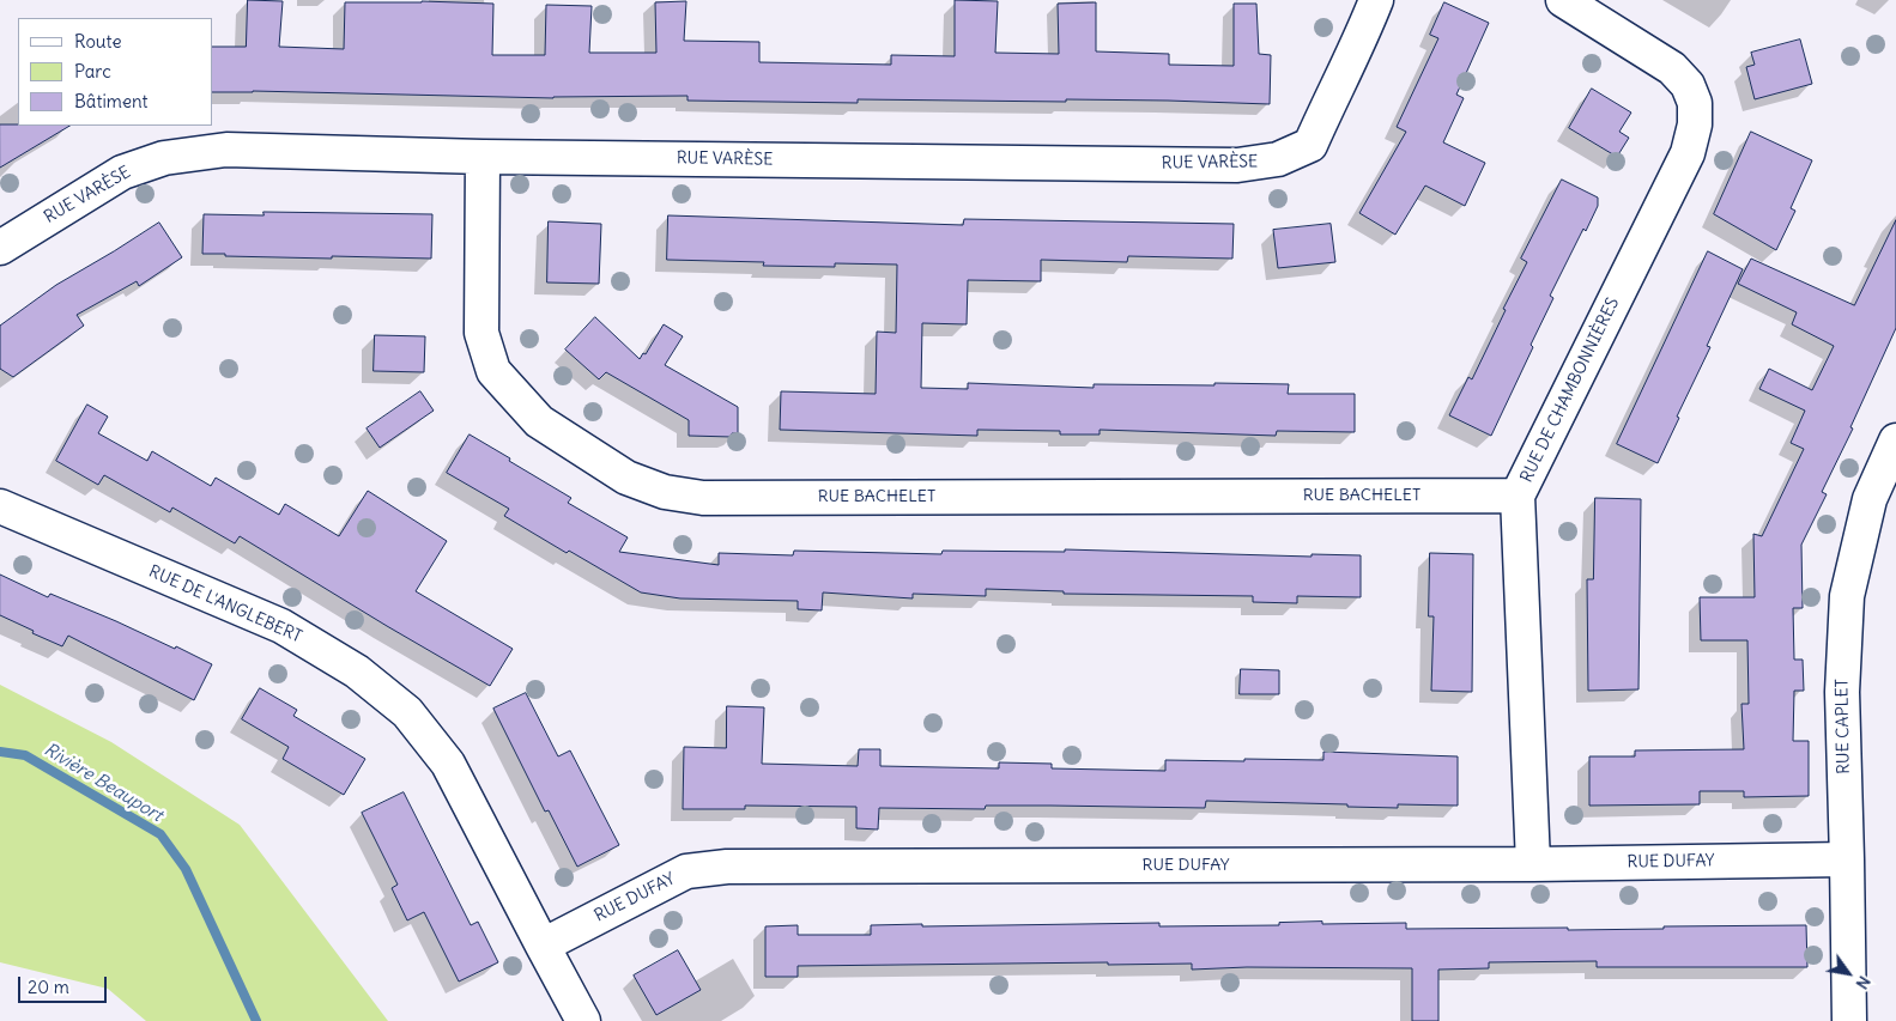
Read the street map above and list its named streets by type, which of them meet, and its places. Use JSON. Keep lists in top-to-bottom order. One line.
{"streets":{"street":["RUE VARÈSE","RUE DE CHAMBONNIÈRES","RUE BACHELET","RUE DE L'ANGLEBERT","RUE CAPLET","RUE DUFAY"]},"crossings":[["RUE VARÈSE","RUE BACHELET"],["RUE DE CHAMBONNIÈRES","RUE BACHELET"],["RUE DE CHAMBONNIÈRES","RUE DUFAY"],["RUE DE L'ANGLEBERT","RUE DUFAY"],["RUE CAPLET","RUE DUFAY"]],"water":["Rivière Beauport"],"legend":["Route","Parc","Bâtiment"],"scale_bar":"20 m","north":"bottom right"}
